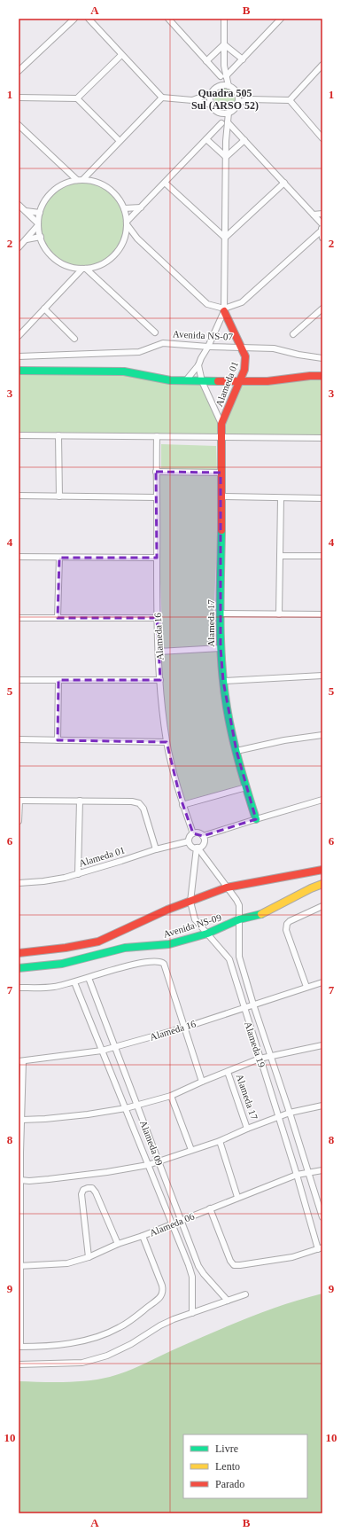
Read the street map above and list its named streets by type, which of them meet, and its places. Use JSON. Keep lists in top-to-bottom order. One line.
{"streets":{"street":["Avenida NS-07","Alameda 01","Alameda 17","Alameda 16","Avenida NS-09","Alameda 19","Alameda 09","Alameda 06"]},"crossings":[["Avenida NS-07","Alameda 01"],["Alameda 01","Alameda 17"],["Alameda 01","Alameda 16"],["Alameda 01","Alameda 19"],["Alameda 16","Alameda 19"],["Alameda 16","Alameda 09"],["Avenida NS-09","Alameda 19"],["Alameda 19","Alameda 06"],["Alameda 09","Alameda 06"]],"districts":["Quadra 505 Sul (ARSO 52)"],"legend":["Livre","Lento","Parado"],"grid":{"columns":["A","B"],"rows":["1","2","3","4","5","6","7","8","9","10"]}}
